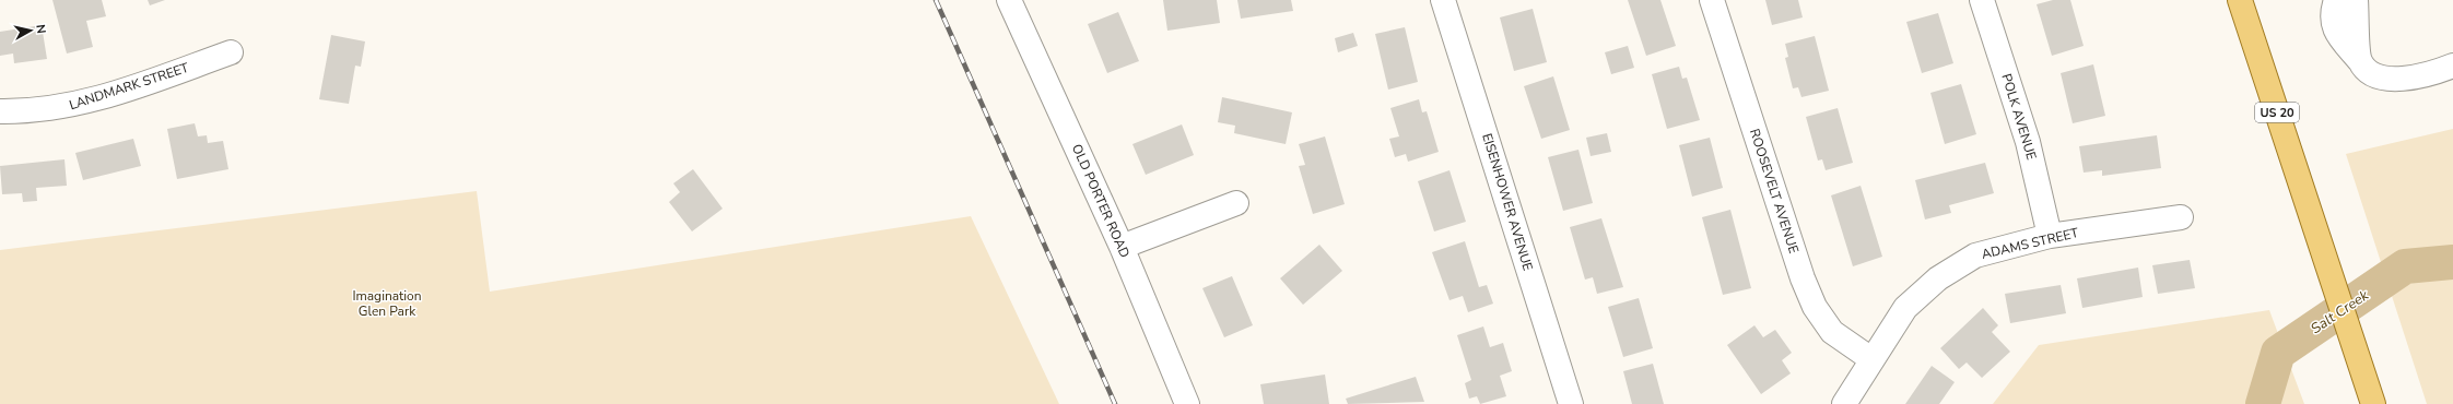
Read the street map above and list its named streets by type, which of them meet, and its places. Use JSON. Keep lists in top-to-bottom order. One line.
{"streets":{"main road":["US 20"],"street":["LANDMARK STREET","POLK AVENUE","ROOSEVELT AVENUE","OLD PORTER ROAD","EISENHOWER AVENUE","ADAMS STREET"]},"crossings":[["POLK AVENUE","ADAMS STREET"],["ROOSEVELT AVENUE","ADAMS STREET"]],"water":["Salt Creek"],"parks":["Imagination Glen Park"],"north":"right"}
